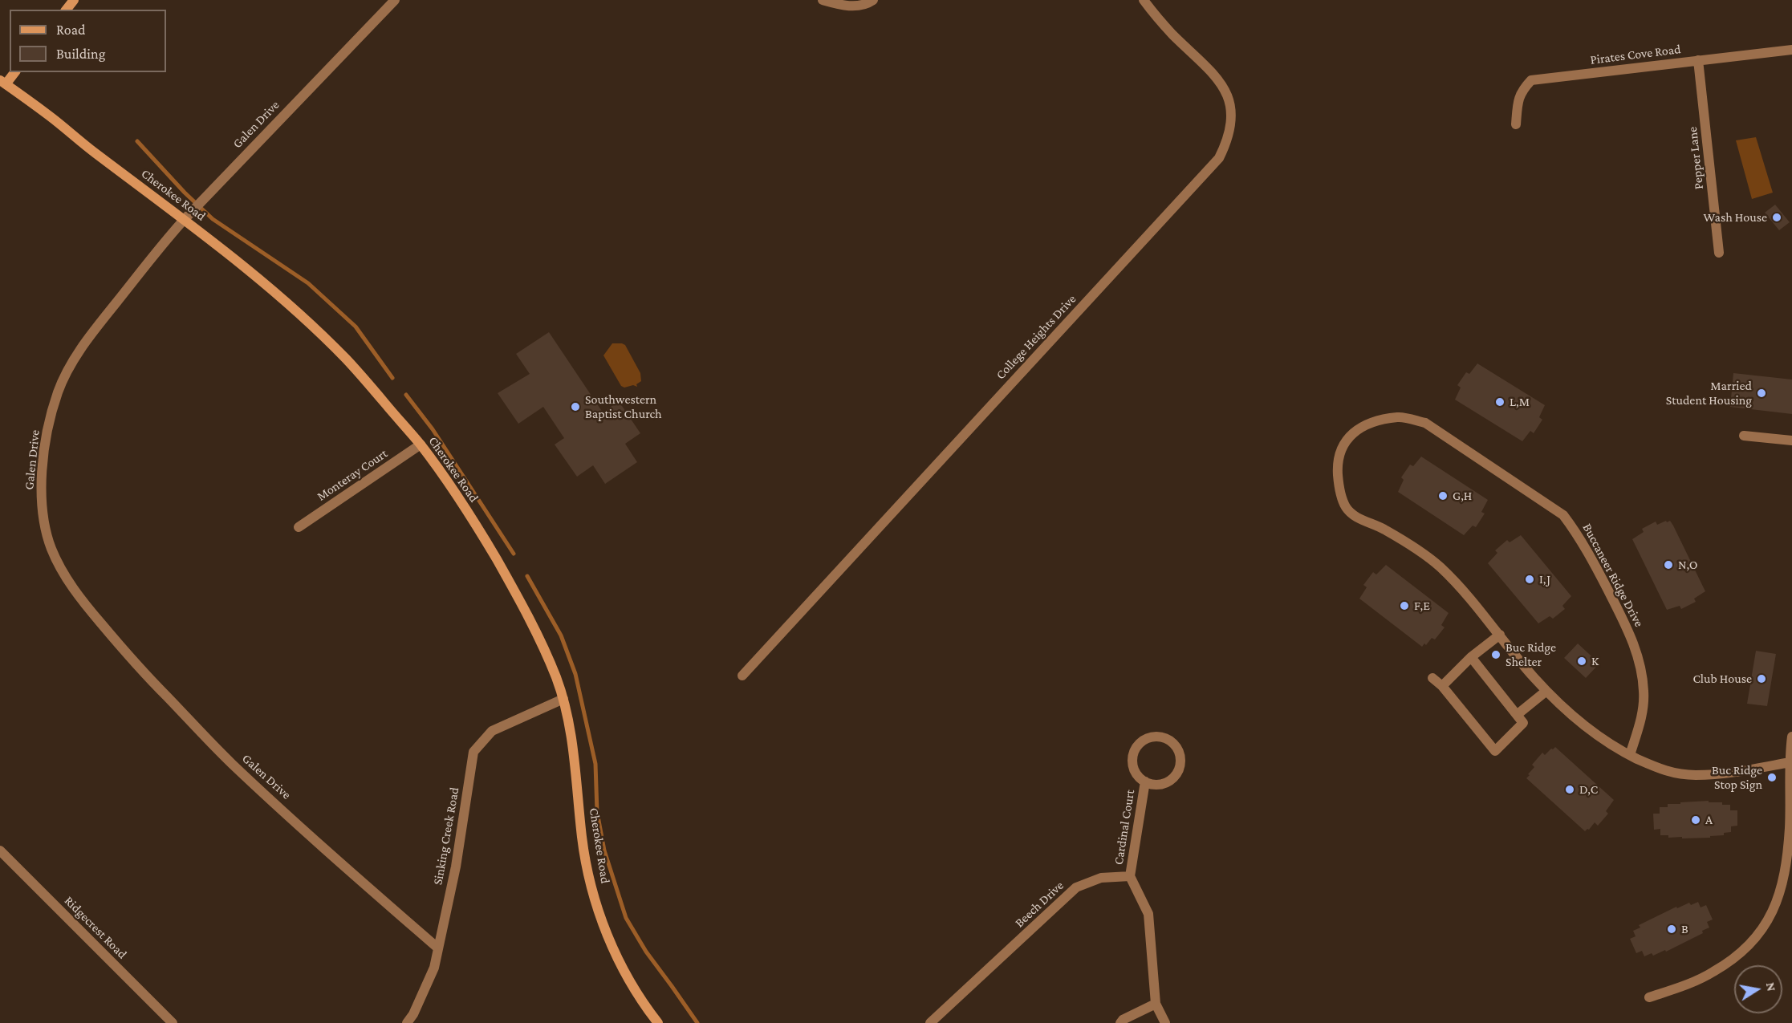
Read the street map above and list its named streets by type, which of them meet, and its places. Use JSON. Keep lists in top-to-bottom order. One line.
{"streets":{"main road":["Cherokee Road"],"street":["Pirates Cove Road","Galen Drive","Pepper Lane","College Heights Drive","Monteray Court","Buccaneer Ridge Drive","Cardinal Court","Sinking Creek Road","Beech Drive","Ridgecrest Road"]},"crossings":[["Pirates Cove Road","Pepper Lane"],["Galen Drive","Cherokee Road"],["Galen Drive","Sinking Creek Road"],["Cherokee Road","Monteray Court"],["Cherokee Road","Sinking Creek Road"],["Cardinal Court","Beech Drive"]],"places":["Wash House","Married Student Housing","L,M","Southwestern Baptist Church","G,H","N,O","I,J","F,E","Buc Ridge Shelter","K","Club House","Buc Ridge Stop Sign","D,C","A","B"],"legend":["Road","Building"],"north":"right"}
